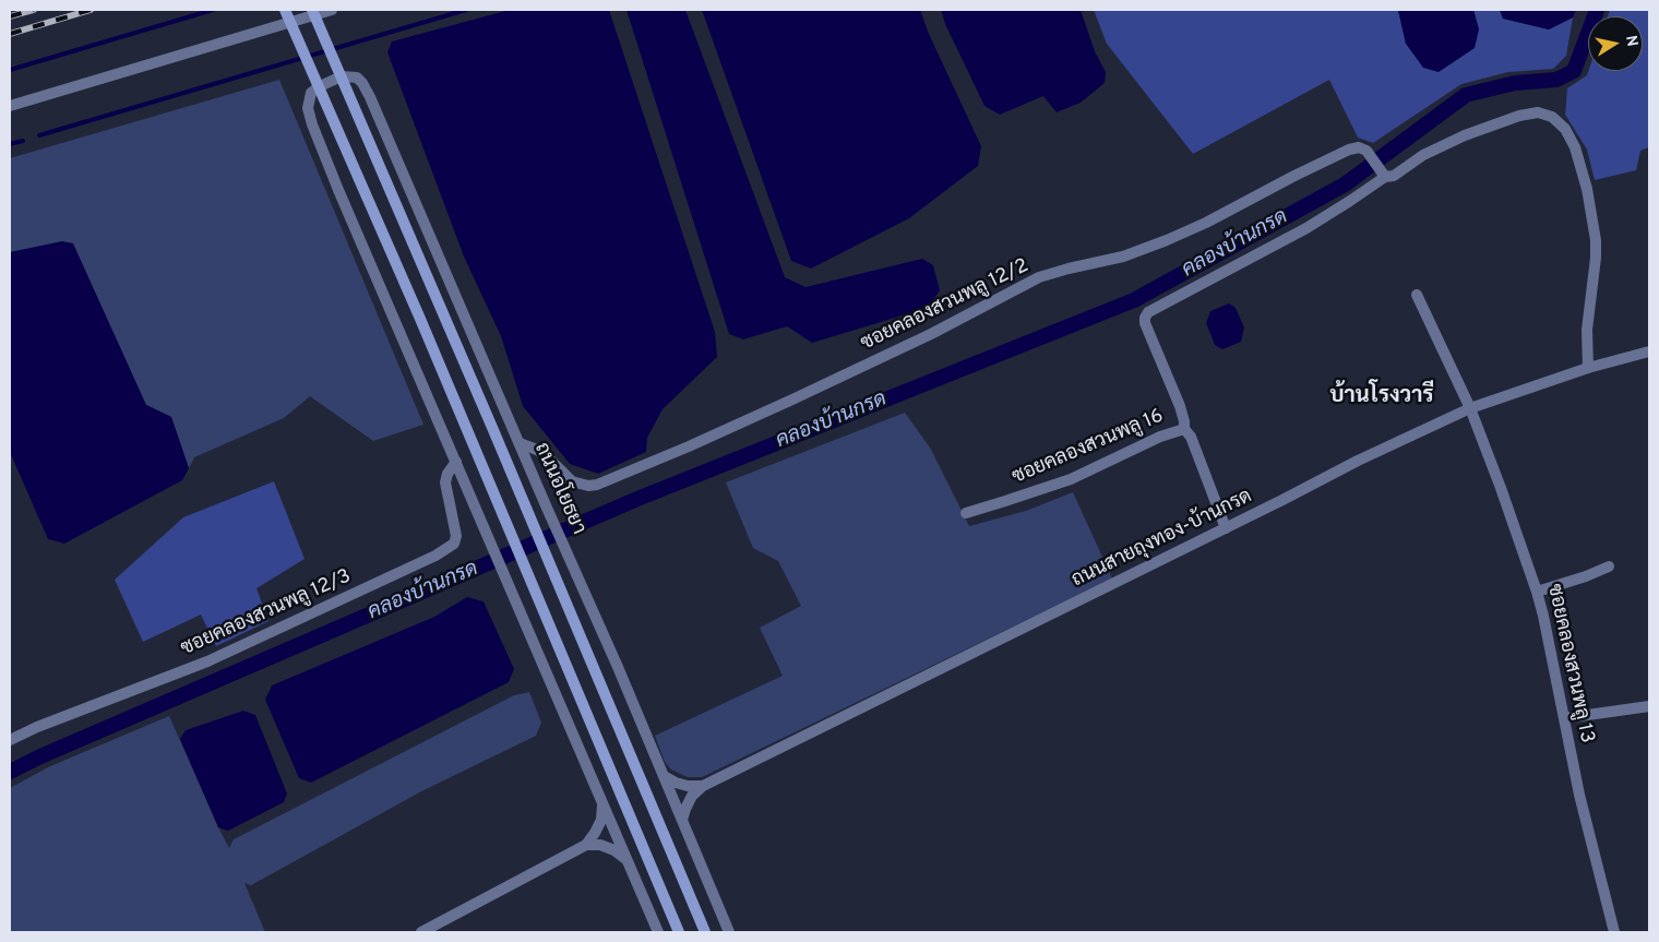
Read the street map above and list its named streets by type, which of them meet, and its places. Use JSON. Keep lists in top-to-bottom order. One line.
{"streets":{"main road":["ถนนอโยธยา"],"street":["ซอยคลองสวนพลู 12/2","ซอยคลองสวนพลู 16","ถนนสายถุงทอง-บ้านกรด","ซอยคลองสวนพลู 12/3","ซอยคลองสวนพลู 13"]},"crossings":[["ซอยคลองสวนพลู 12/2","ถนนอโยธยา"],["ซอยคลองสวนพลู 16","ถนนสายถุงทอง-บ้านกรด"],["ถนนอโยธยา","ถนนสายถุงทอง-บ้านกรด"],["ถนนอโยธยา","ซอยคลองสวนพลู 12/3"],["ถนนสายถุงทอง-บ้านกรด","ซอยคลองสวนพลู 13"]],"districts":["บ้านโรงวารี"],"water":["คลองบ้านกรด"],"north":"right"}
